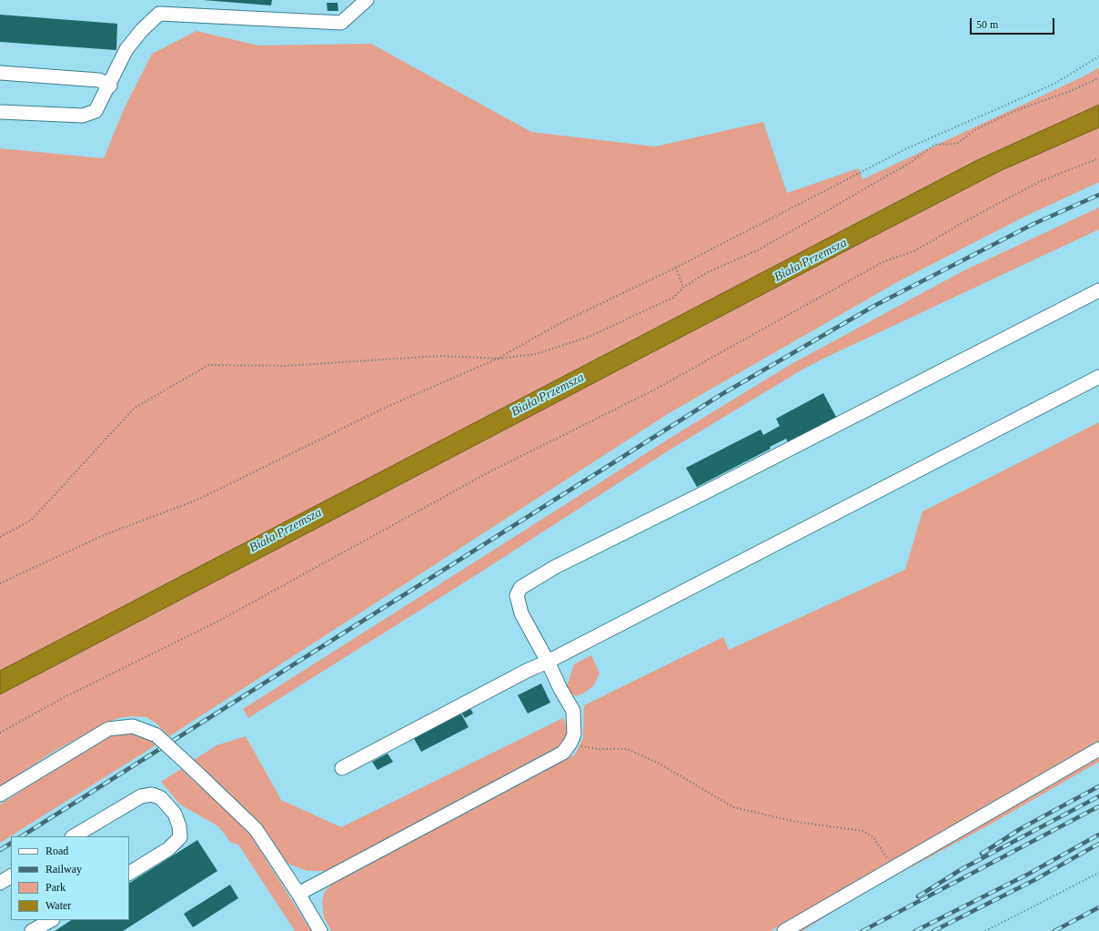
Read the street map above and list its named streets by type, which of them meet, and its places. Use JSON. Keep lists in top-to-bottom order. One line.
{"water":["Biała Przemsza"],"legend":["Road","Railway","Park","Water"],"scale_bar":"50 m"}
